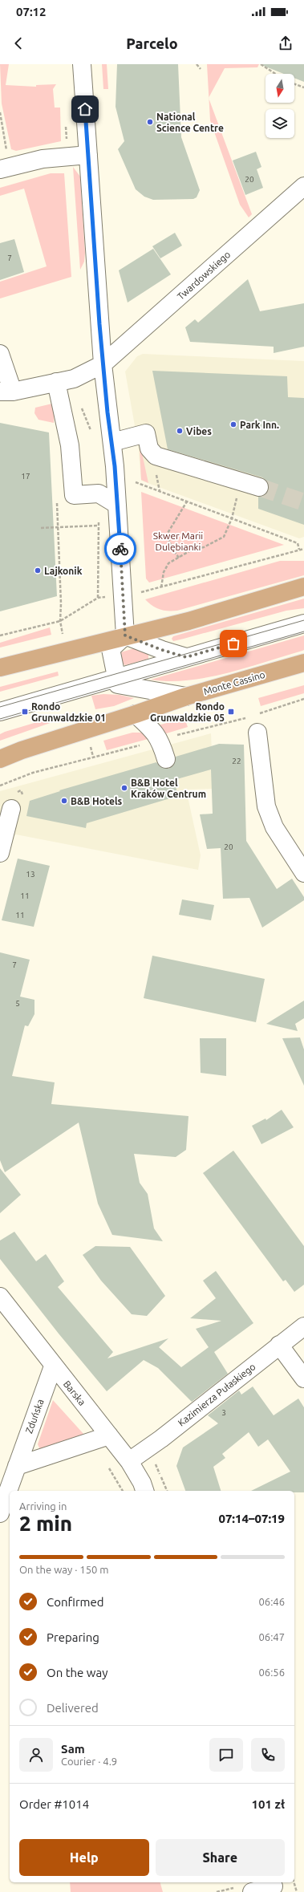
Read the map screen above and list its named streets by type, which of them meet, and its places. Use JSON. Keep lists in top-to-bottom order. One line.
{"streets":{"main road":["Monte Cassino"],"street":["Twardowskiego","Barska","Kazimierza Pułaskiego","Zduńska"]},"crossings":[["Barska","Kazimierza Pułaskiego"],["Barska","Zduńska"]],"parks":["Skwer Marii Dulębianki"],"places":{"other":["National Science Centre","Park Inn.","Vibes","Lajkonik","B&B Hotel Kraków Centrum","B&B Hotels"],"transit":["Rondo Grunwaldzkie 01","Rondo Grunwaldzkie 05"]},"house_numbers":["20","7","17","22","20","13","11","11","7","5","3"],"north":"bottom","page":{"status":"07:12","header":"Parcelo","heading":["2 min","Arriving in","07:14–07:19"],"panel":["Sam","Courier · 4.9","Order #1014","101 zł"],"bar":"On the way · 150 m","list":[["Confirmed","06:46"],["Preparing","06:47"],["On the way","06:56"],"Delivered"],"buttons":["Help","Share"]}}
